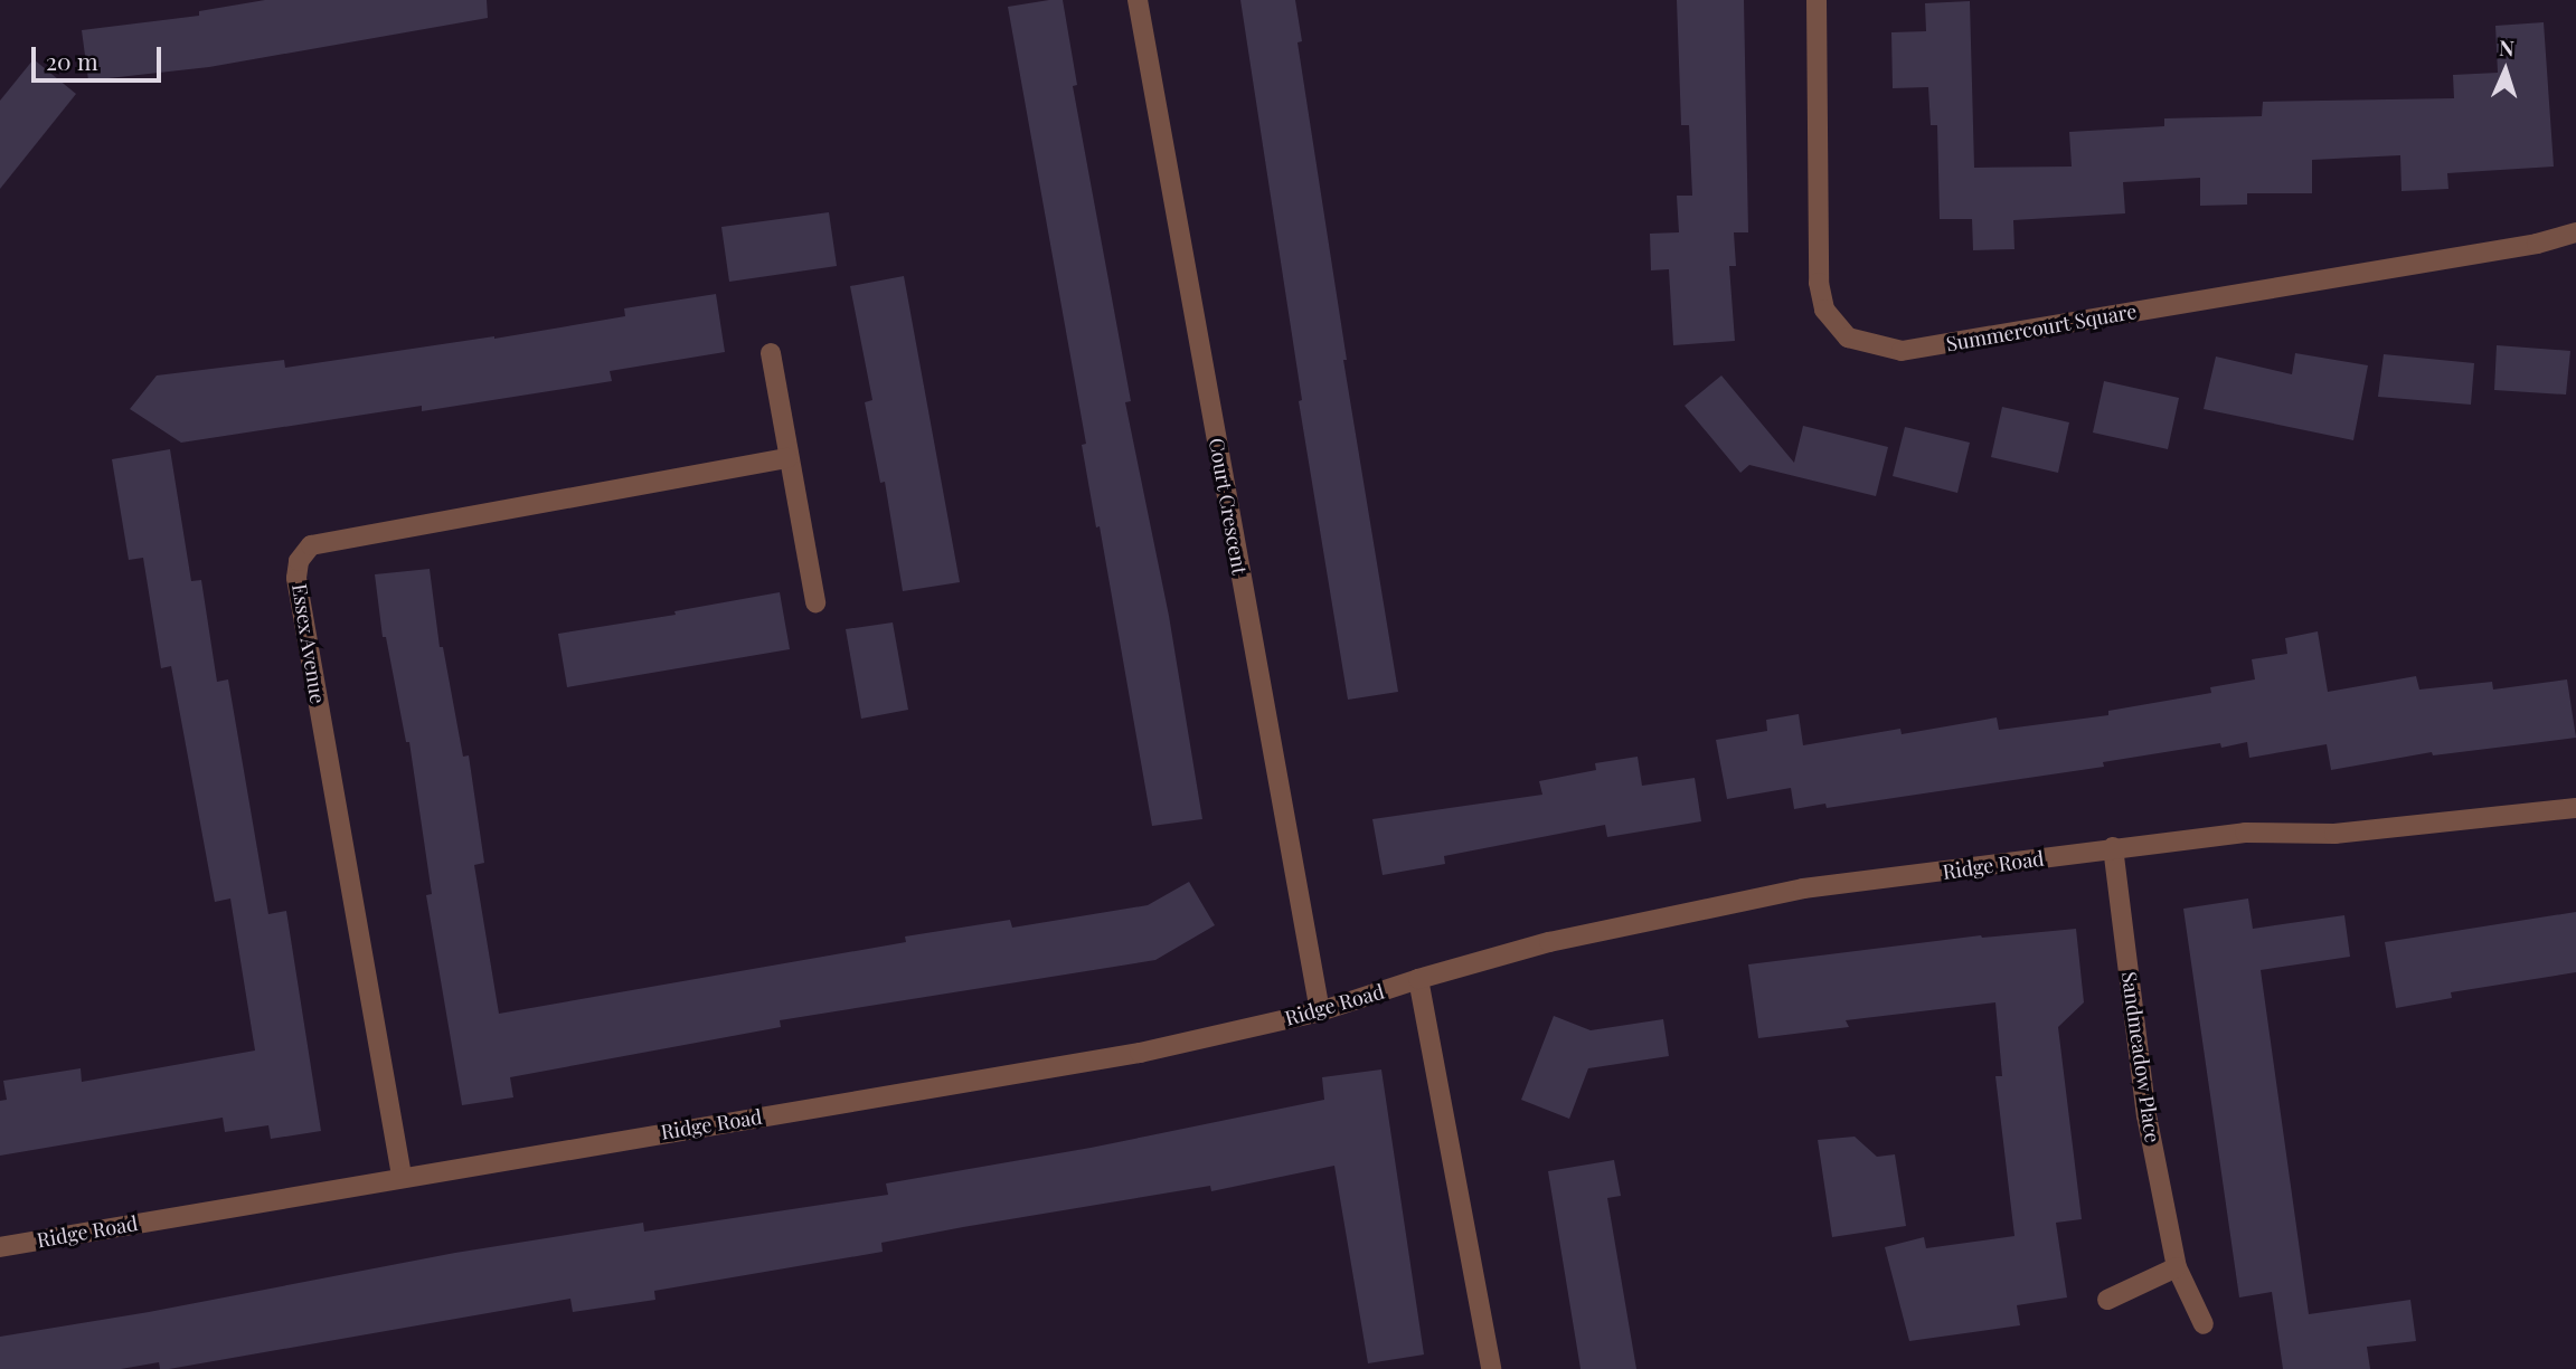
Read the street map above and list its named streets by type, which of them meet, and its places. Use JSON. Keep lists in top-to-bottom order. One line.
{"streets":{"street":["Summercourt Square","Court Crescent","Essex Avenue","Ridge Road","Sandmeadow Place"]},"crossings":[["Court Crescent","Ridge Road"],["Essex Avenue","Ridge Road"],["Ridge Road","Sandmeadow Place"]],"scale_bar":"20 m","north":"top"}
